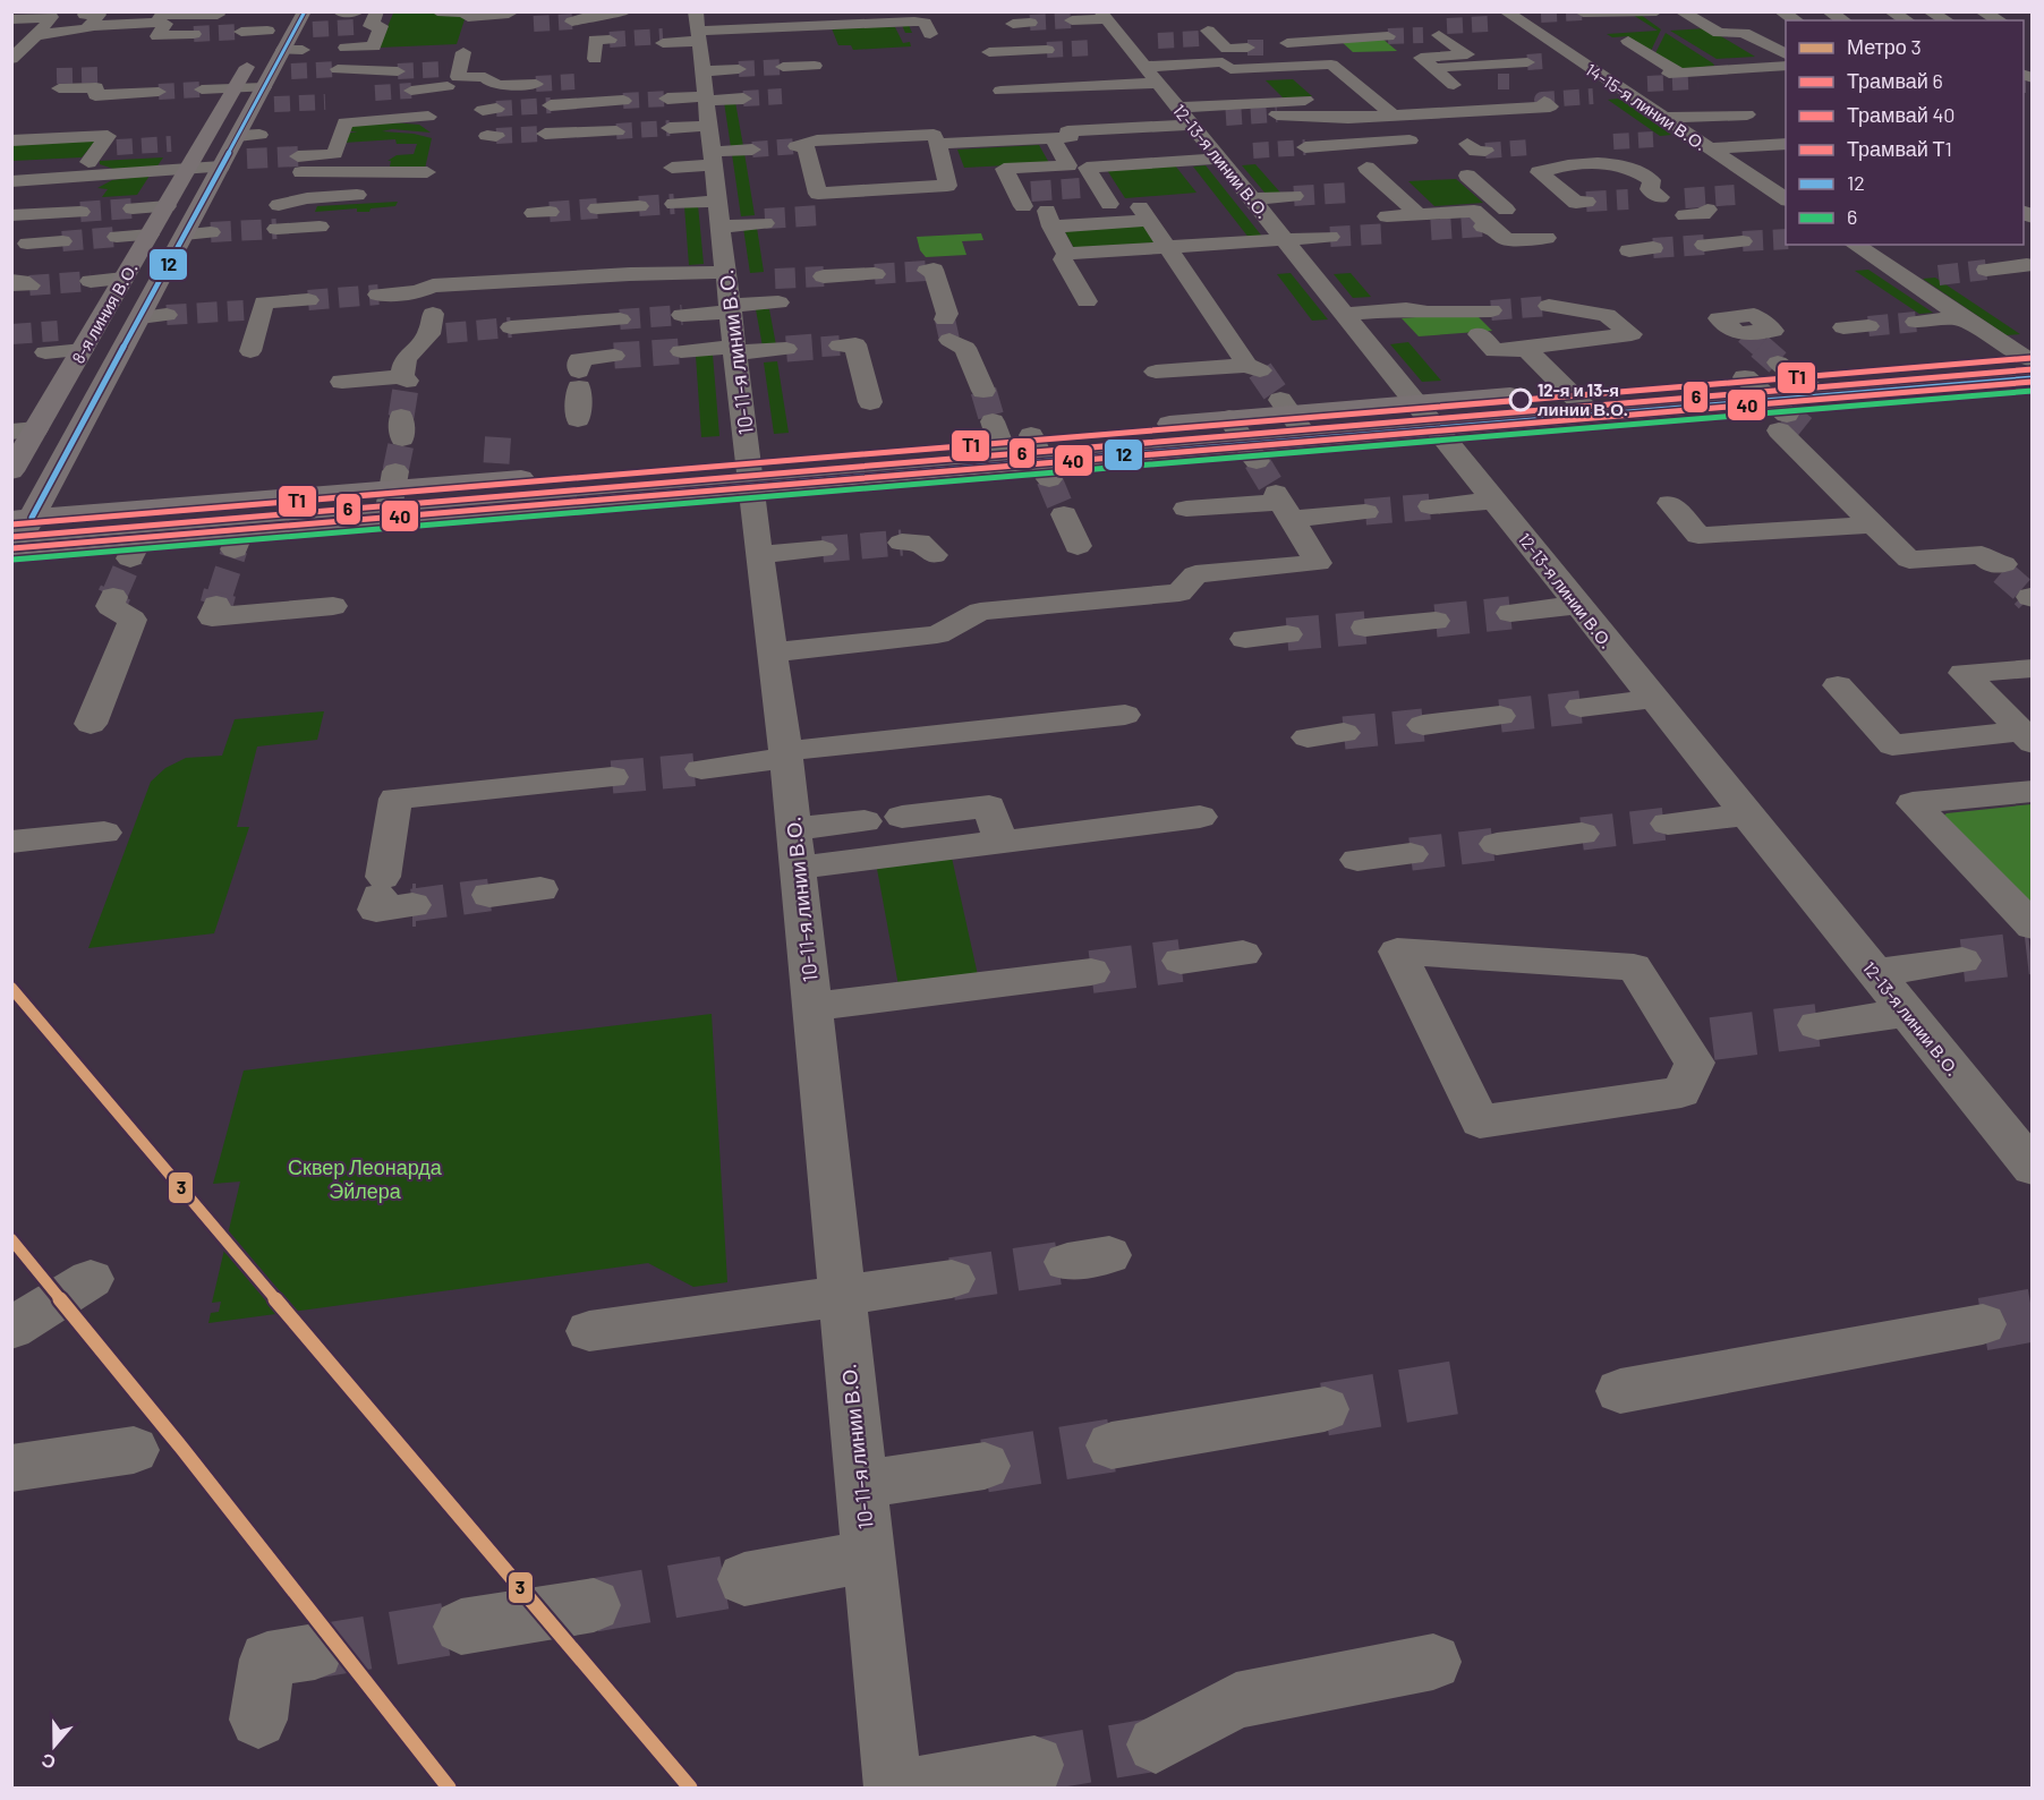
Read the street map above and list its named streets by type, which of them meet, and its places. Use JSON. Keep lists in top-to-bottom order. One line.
{"streets":{"main road":["8-я линия В.О."],"street":["14-15-я линии В.О.","12-13-я линии В.О.","10-11-я линии В.О."]},"parks":["Сквер Леонарда Эйлера"],"places":["12-я и 13-я линии В.О."],"lines":["transit line 12","tram line Т1","tram line 6","tram line 40","transit line 6","metro line 3"],"legend":["Метро 3","Трамвай 6","Трамвай 40","Трамвай Т1","12","6"],"north":"bottom"}
